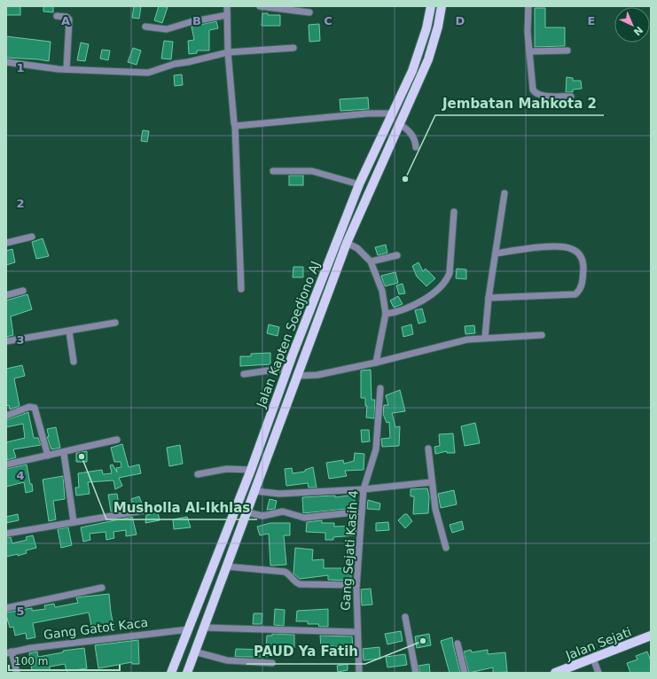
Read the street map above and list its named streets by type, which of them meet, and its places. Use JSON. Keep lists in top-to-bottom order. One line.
{"streets":{"main road":["Jalan Kapten Soedjono AJ","Jalan Sejati"],"street":["Gang Sejati Kasih 4","Gang Gatot Kaca"]},"crossings":[["Jalan Kapten Soedjono AJ","Gang Gatot Kaca"]],"places":["Jembatan Mahkota 2","Musholla Al-Ikhlas","PAUD Ya Fatih"],"scale_bar":"100 m","north":"bottom right","grid":{"columns":["A","B","C","D","E"],"rows":["1","2","3","4","5"]}}
